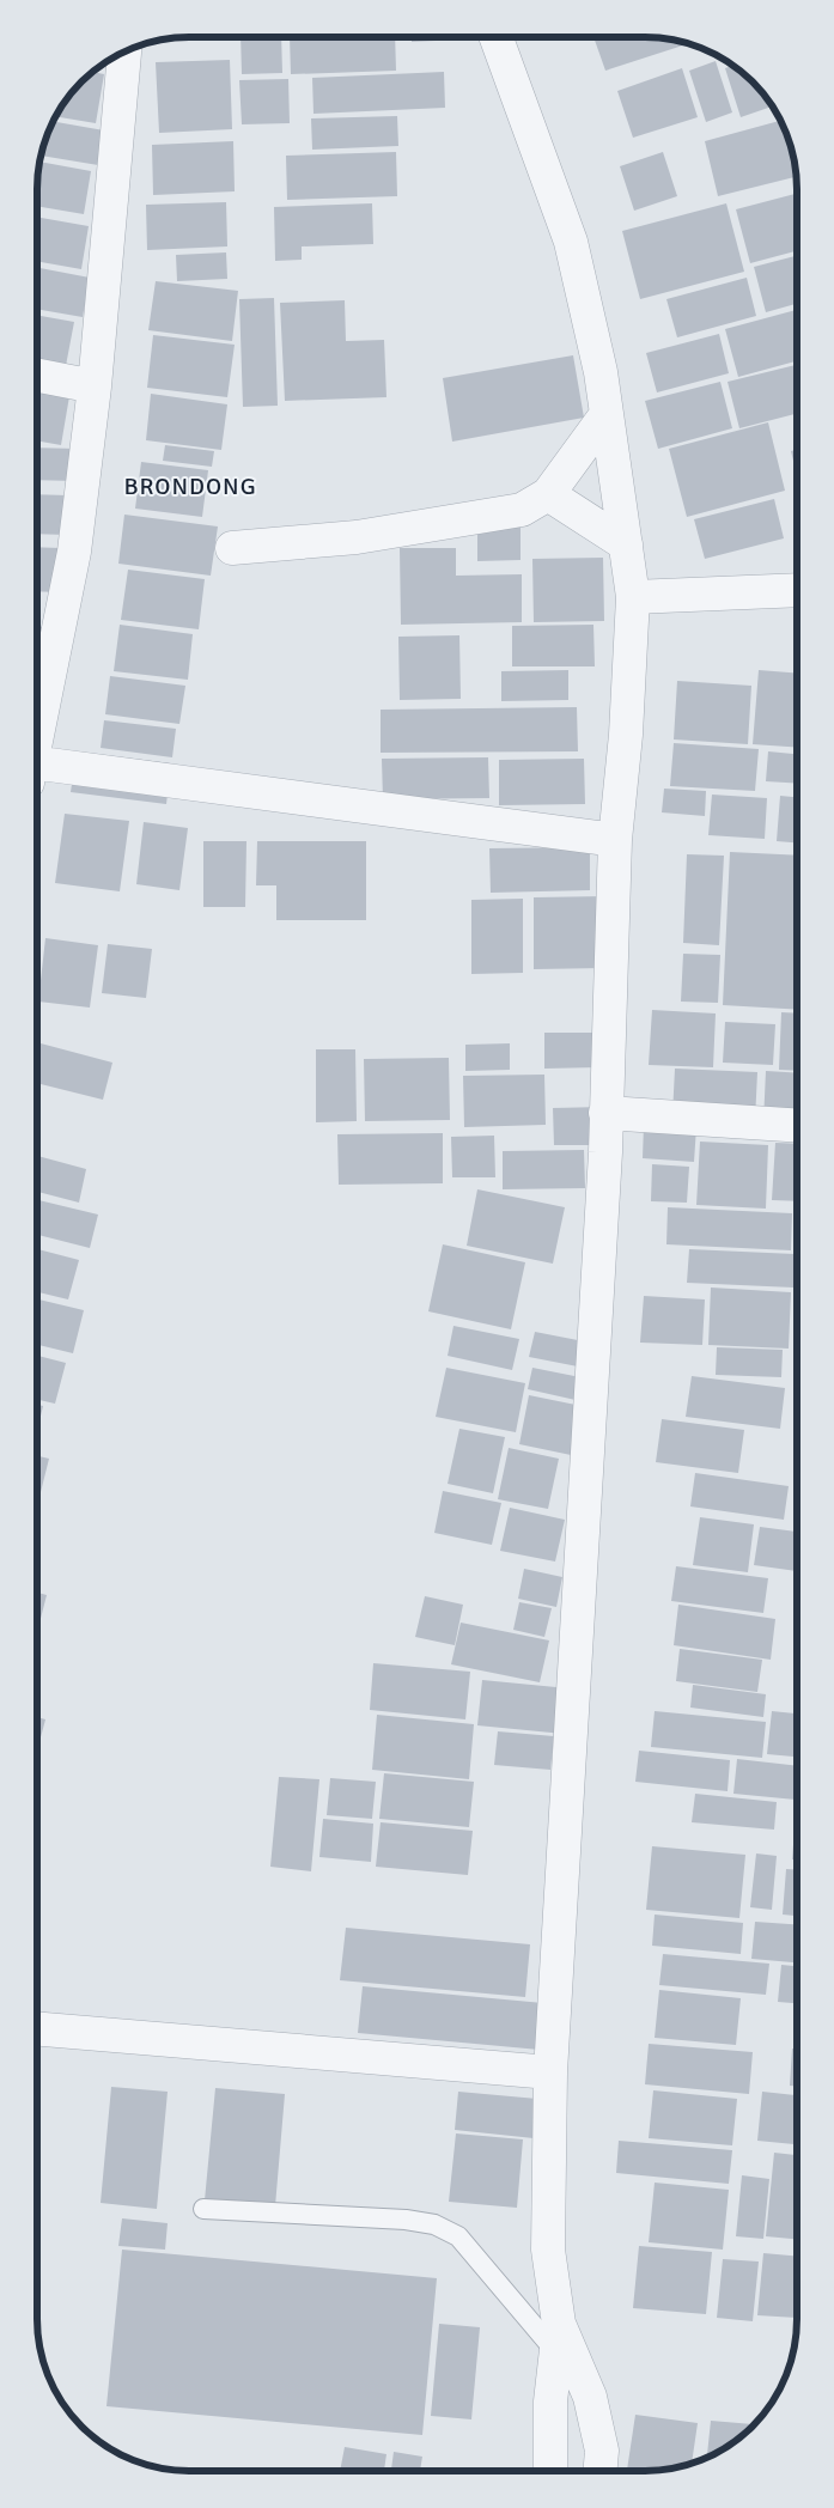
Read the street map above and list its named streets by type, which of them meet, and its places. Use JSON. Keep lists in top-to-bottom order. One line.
{"districts":["BRONDONG"]}
